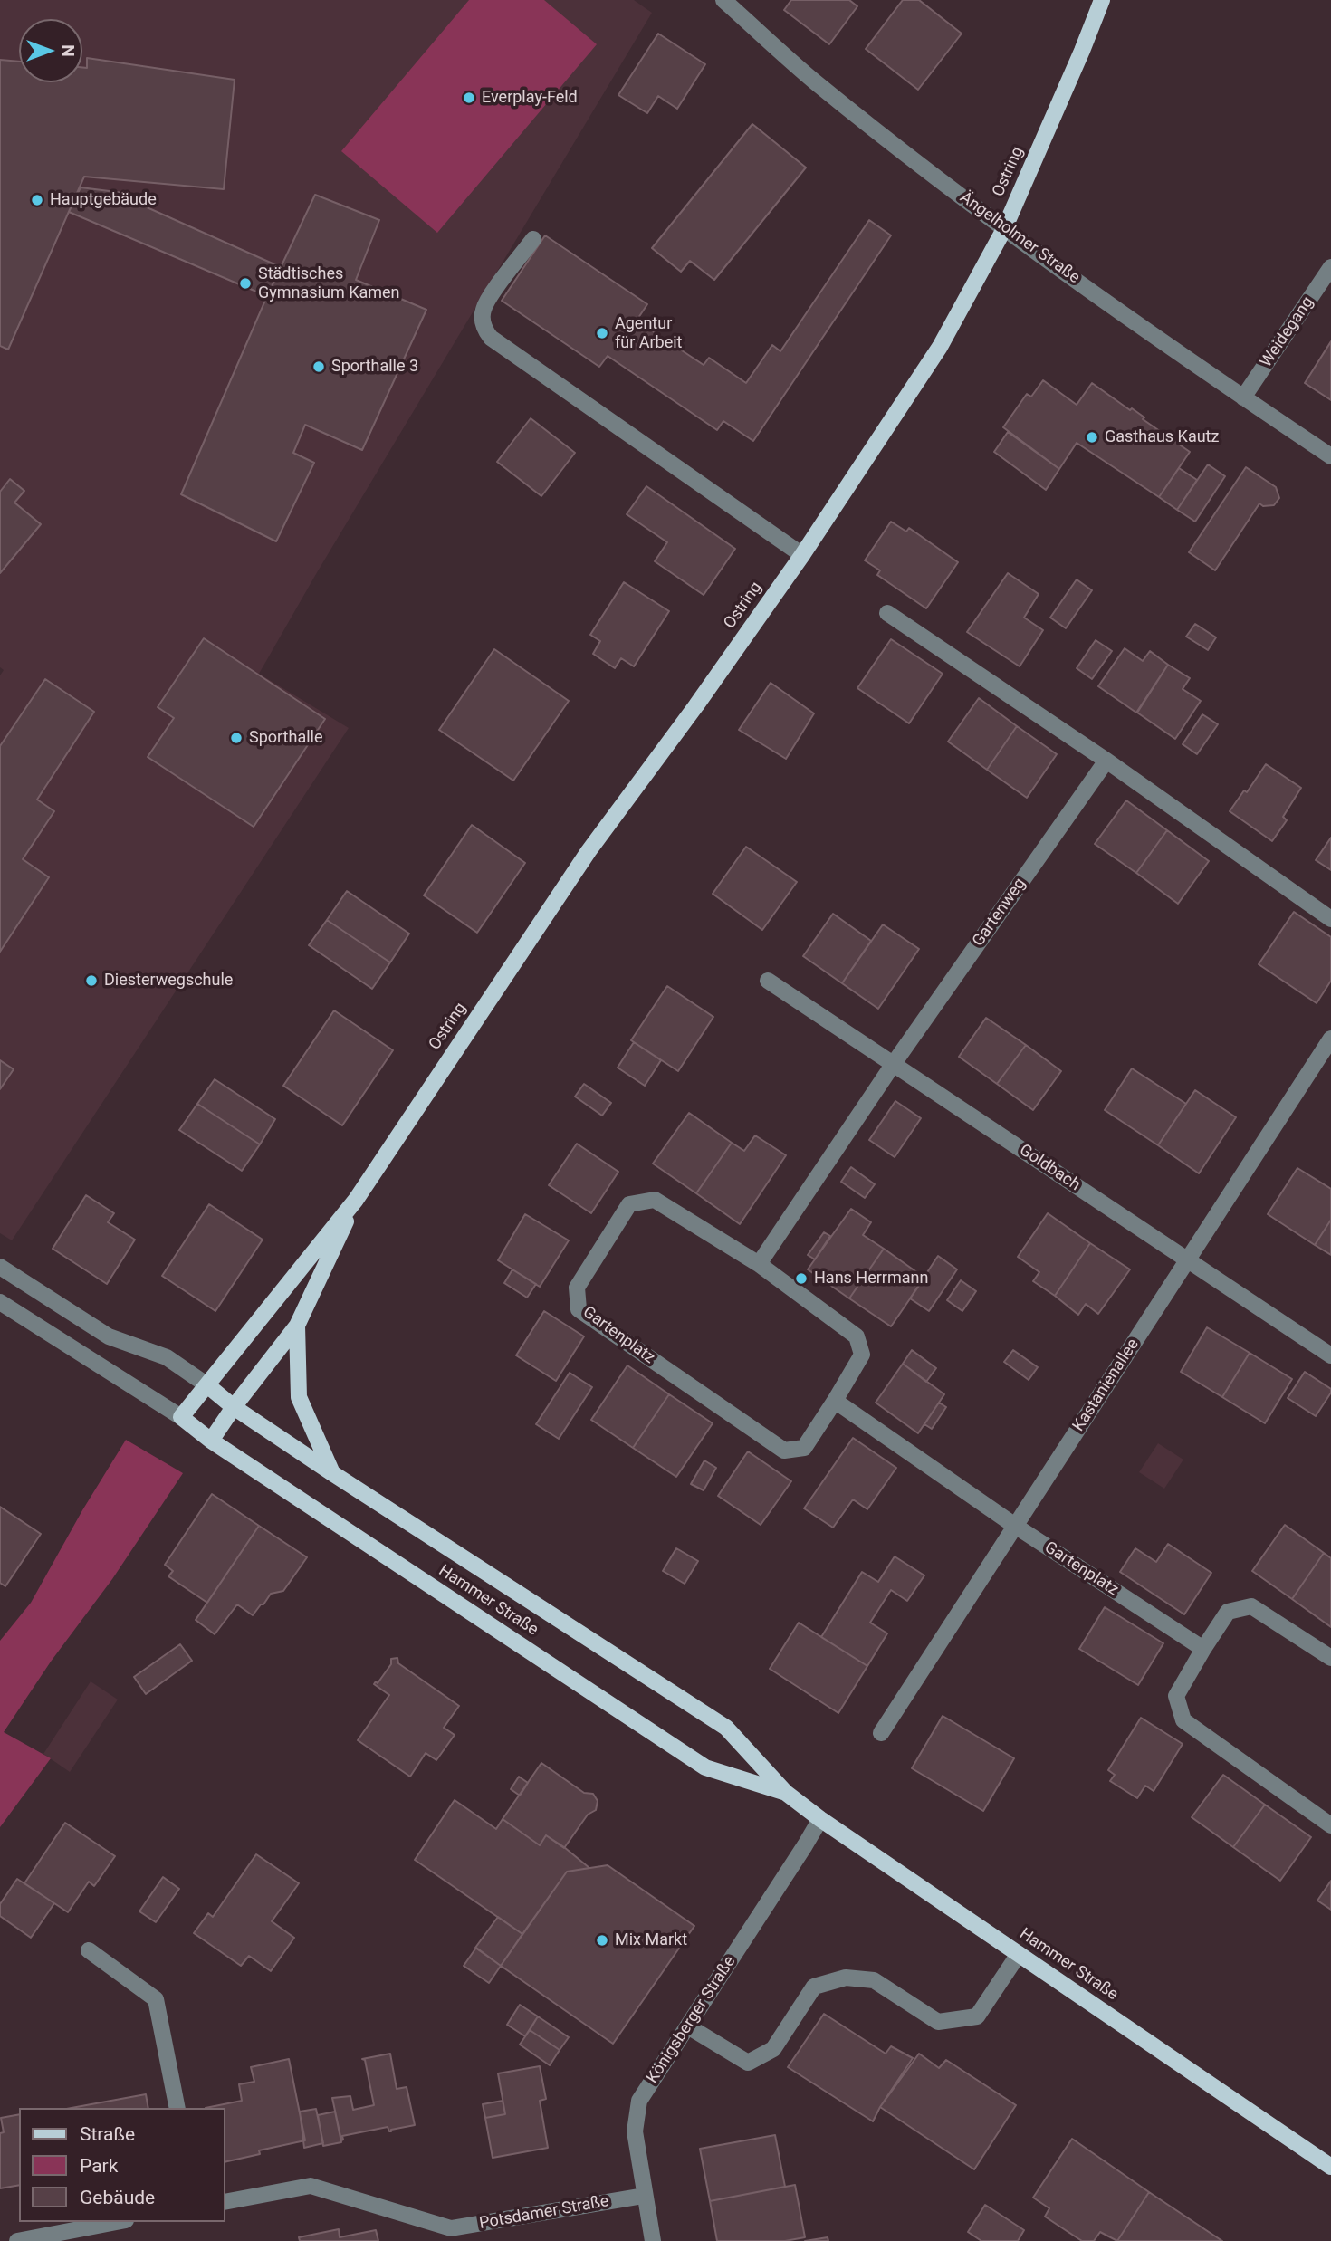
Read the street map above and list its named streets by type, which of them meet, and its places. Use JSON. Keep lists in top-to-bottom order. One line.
{"streets":{"main road":["Ostring","Hammer Straße"],"street":["Ängelholmer Straße","Weidegang","Gartenweg","Goldbach","Gartenplatz","Kastanienallee","Königsberger Straße","Potsdamer Straße"]},"crossings":[["Ostring","Ängelholmer Straße"],["Ostring","Hammer Straße"],["Ängelholmer Straße","Weidegang"],["Gartenweg","Goldbach"],["Goldbach","Kastanienallee"],["Gartenplatz","Kastanienallee"],["Hammer Straße","Königsberger Straße"],["Königsberger Straße","Potsdamer Straße"]],"places":["Everplay-Feld","Hauptgebäude","Städtisches Gymnasium Kamen","Agentur für Arbeit","Sporthalle 3","Gasthaus Kautz","Sporthalle","Diesterwegschule","Hans Herrmann","Mix Markt"],"legend":["Straße","Park","Gebäude"],"north":"right"}
